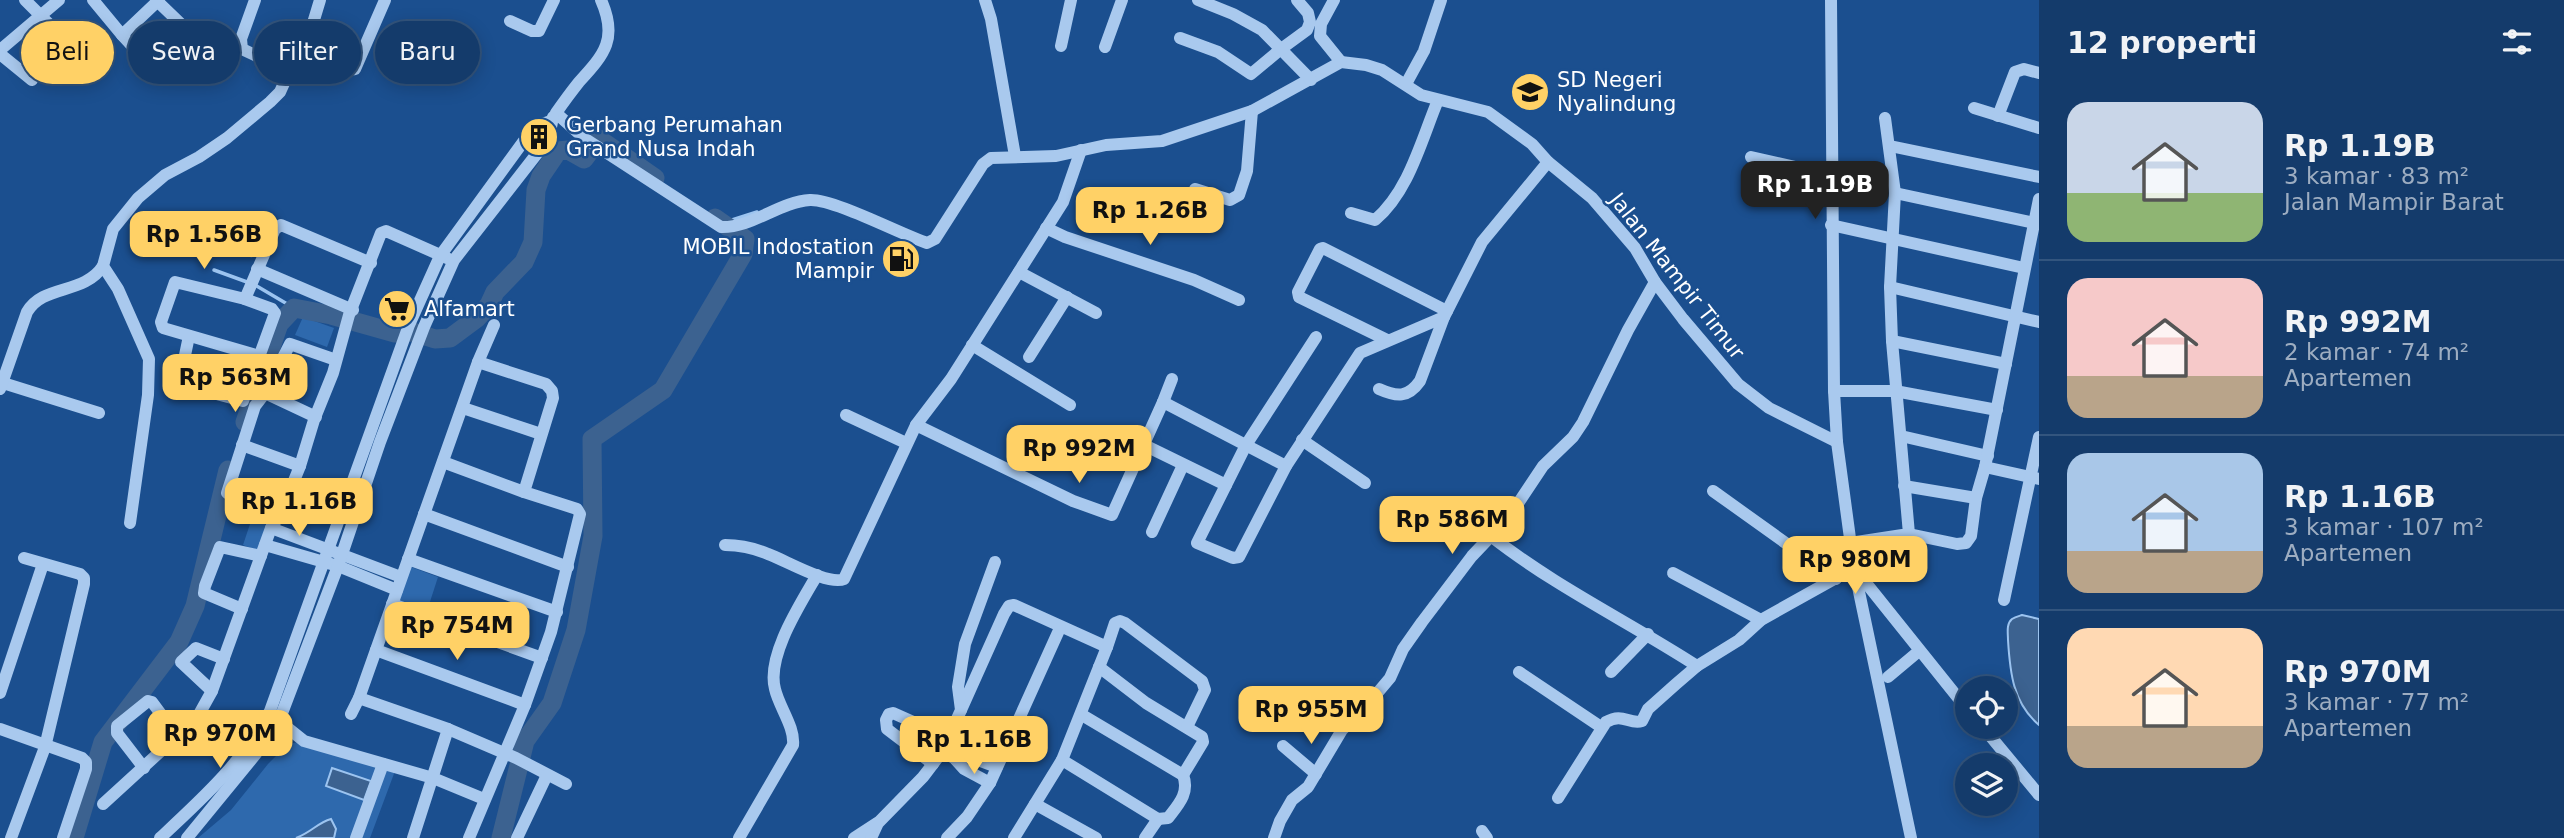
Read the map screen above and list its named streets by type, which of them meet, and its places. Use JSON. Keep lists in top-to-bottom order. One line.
{"streets":{"street":["Jalan Mampir Timur"]},"places":{"school or university":["SD Negeri Nyalindung"],"building":["Gerbang Perumahan Grand Nusa Indah"],"fuel station":["MOBIL Indostation Mampir"],"supermarket":["Alfamart"]},"page":{"heading":"12 properti","chip":["Beli","Sewa","Filter","Baru"],"list":[{"name":"Rp 1.19B","note":"3 kamar · 83 m² · Jalan Mampir Barat"},{"name":"Rp 992M","note":"2 kamar · 74 m² · Apartemen"},{"name":"Rp 1.16B","note":"3 kamar · 107 m² · Apartemen"},{"name":"Rp 970M","note":"3 kamar · 77 m² · Apartemen"}],"price":["Rp 1.19B","Rp 1.26B","Rp 1.56B","Rp 563M","Rp 992M","Rp 1.16B","Rp 586M","Rp 980M","Rp 754M","Rp 955M","Rp 970M","Rp 1.16B"]}}
